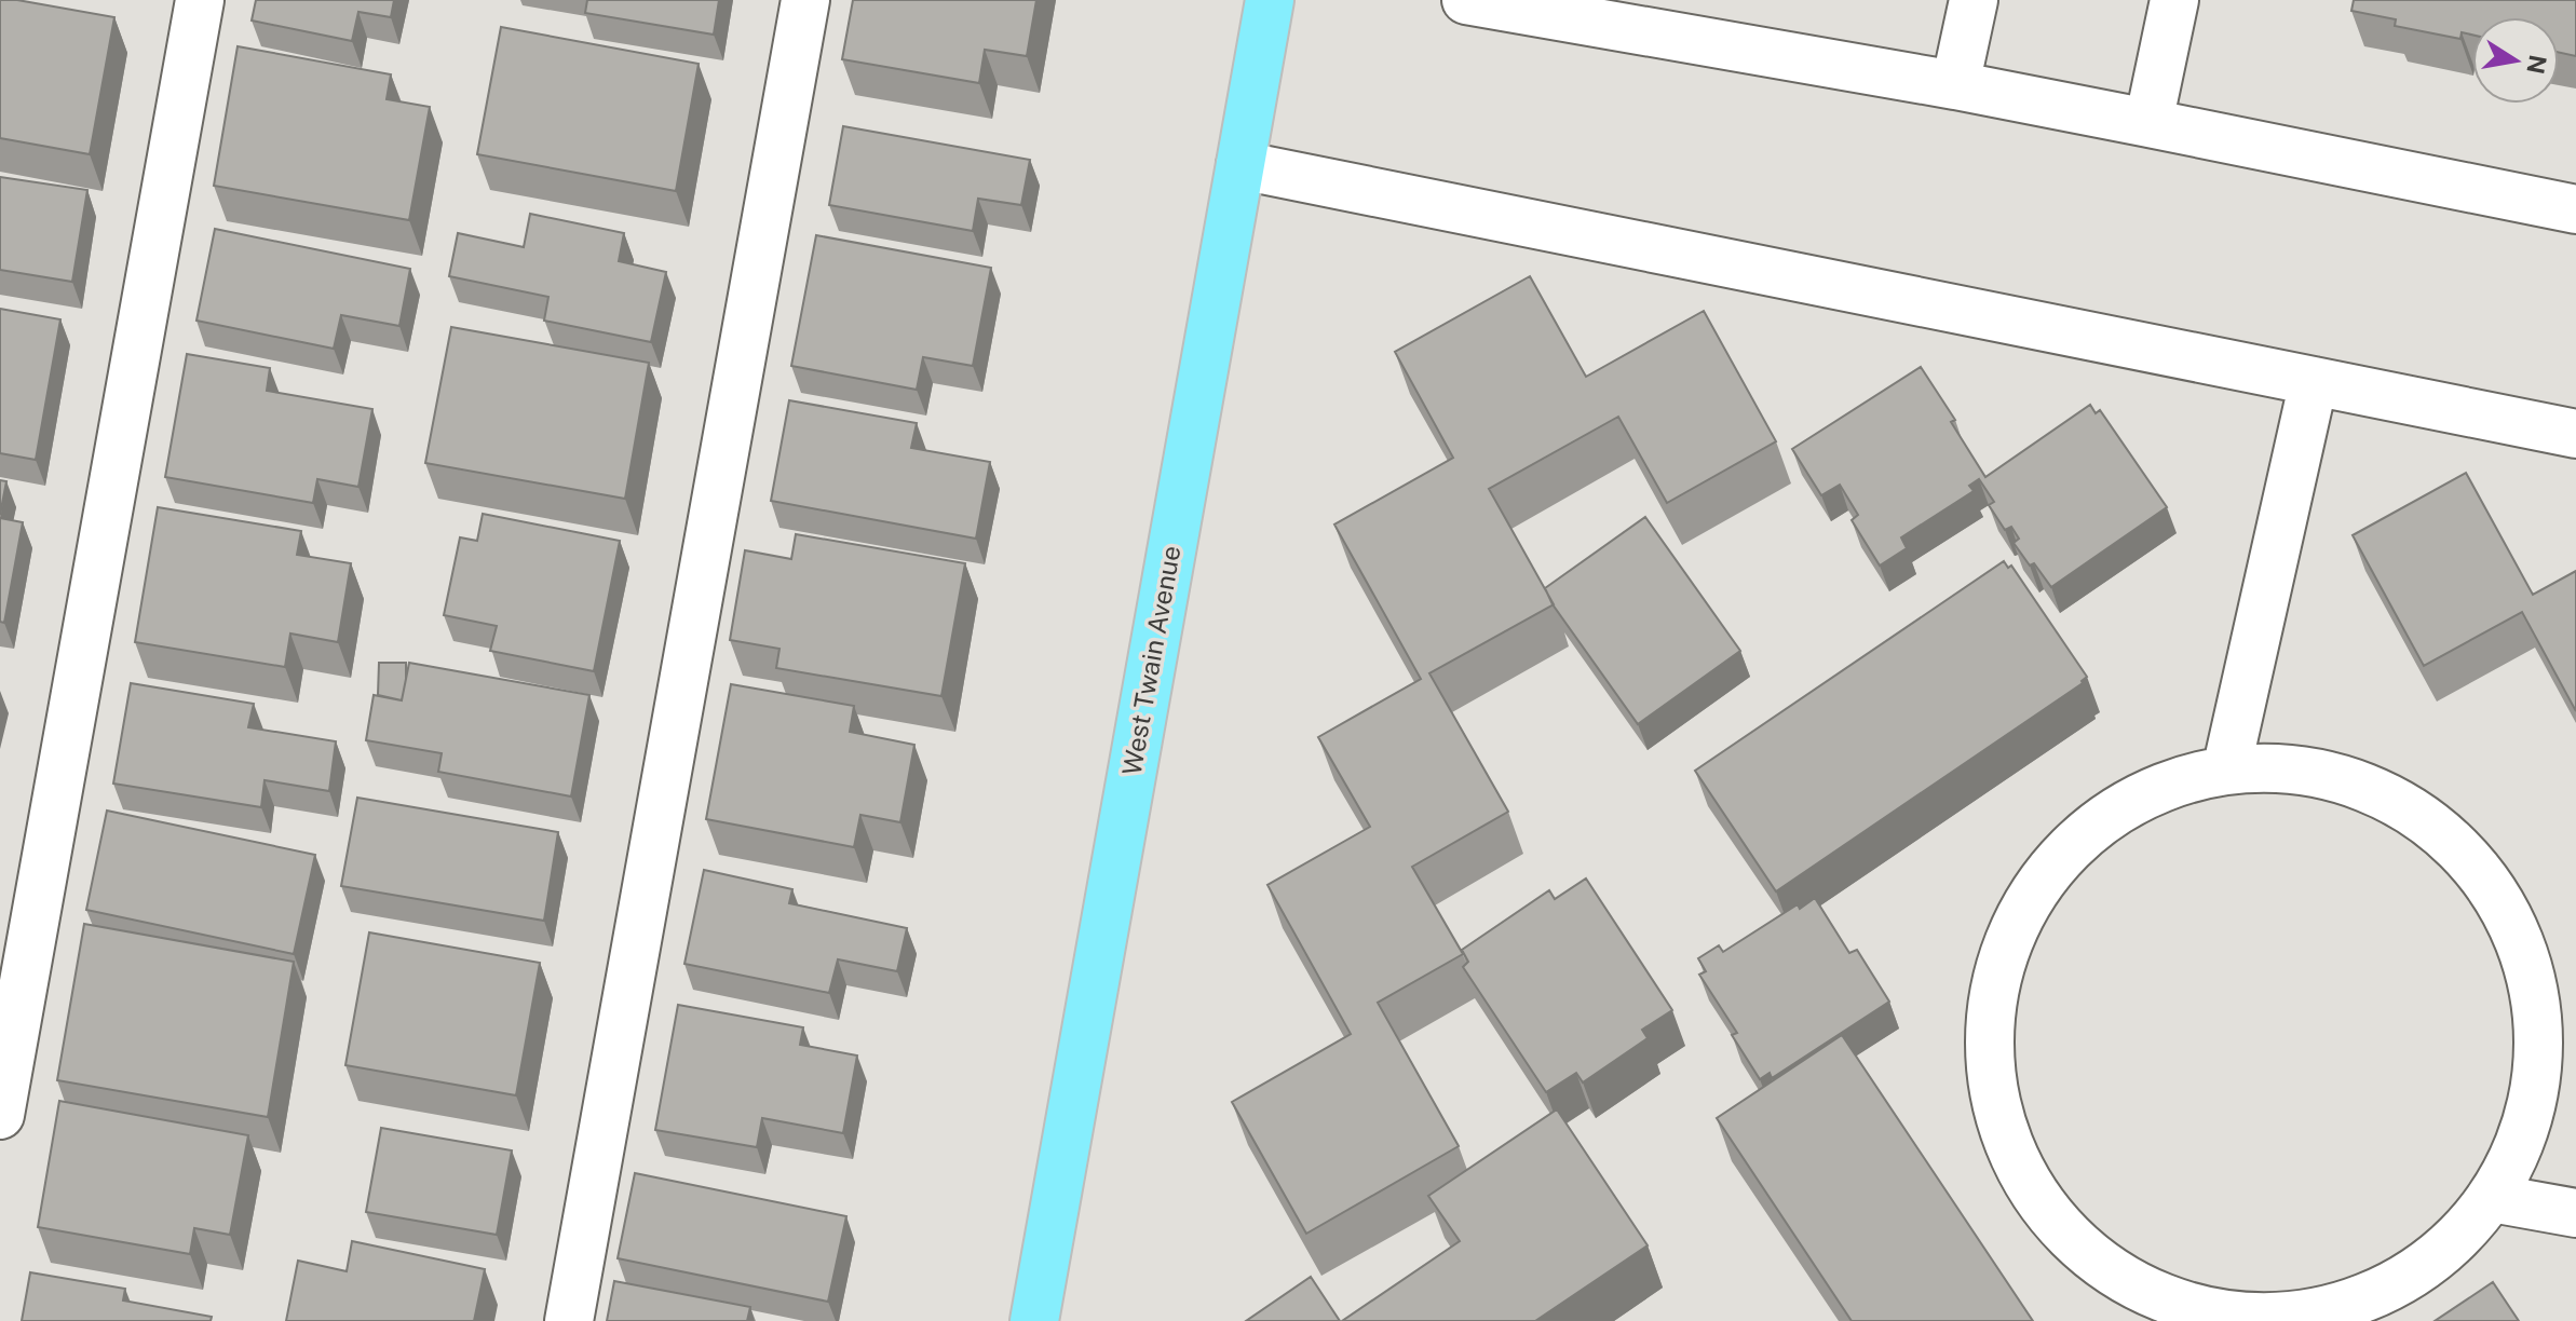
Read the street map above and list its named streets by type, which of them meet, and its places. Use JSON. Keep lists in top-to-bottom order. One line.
{"streets":{"main road":["West Twain Avenue"]},"north":"right"}
